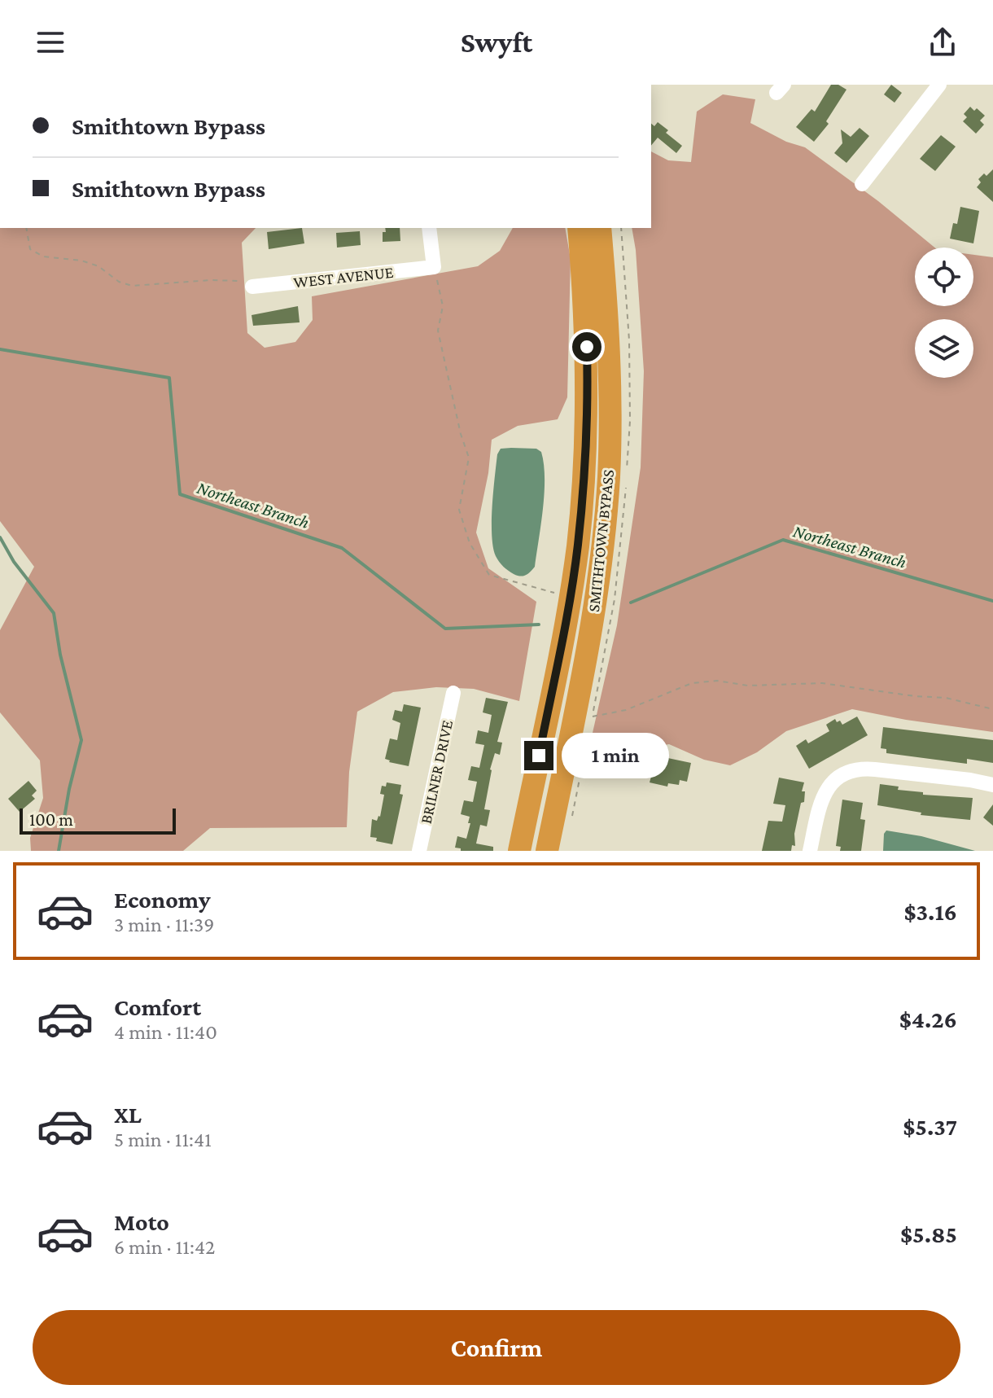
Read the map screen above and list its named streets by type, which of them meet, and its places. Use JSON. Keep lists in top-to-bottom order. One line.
{"streets":{"highway":["SMITHTOWN BYPASS"],"street":["WEST AVENUE","BRILNER DRIVE"]},"water":["Northeast Branch"],"scale_bar":"100 m","page":{"header":"Swyft","banner":["Smithtown Bypass","Smithtown Bypass"],"bubble":"1 min","scale":"100 m","list":[{"name":"Economy","note":"3 min · 11:39","value":"$3.16"},{"name":"Comfort","note":"4 min · 11:40","value":"$4.26"},{"name":"XL","note":"5 min · 11:41","value":"$5.37"},{"name":"Moto","note":"6 min · 11:42","value":"$5.85"}],"buttons":"Confirm"}}
